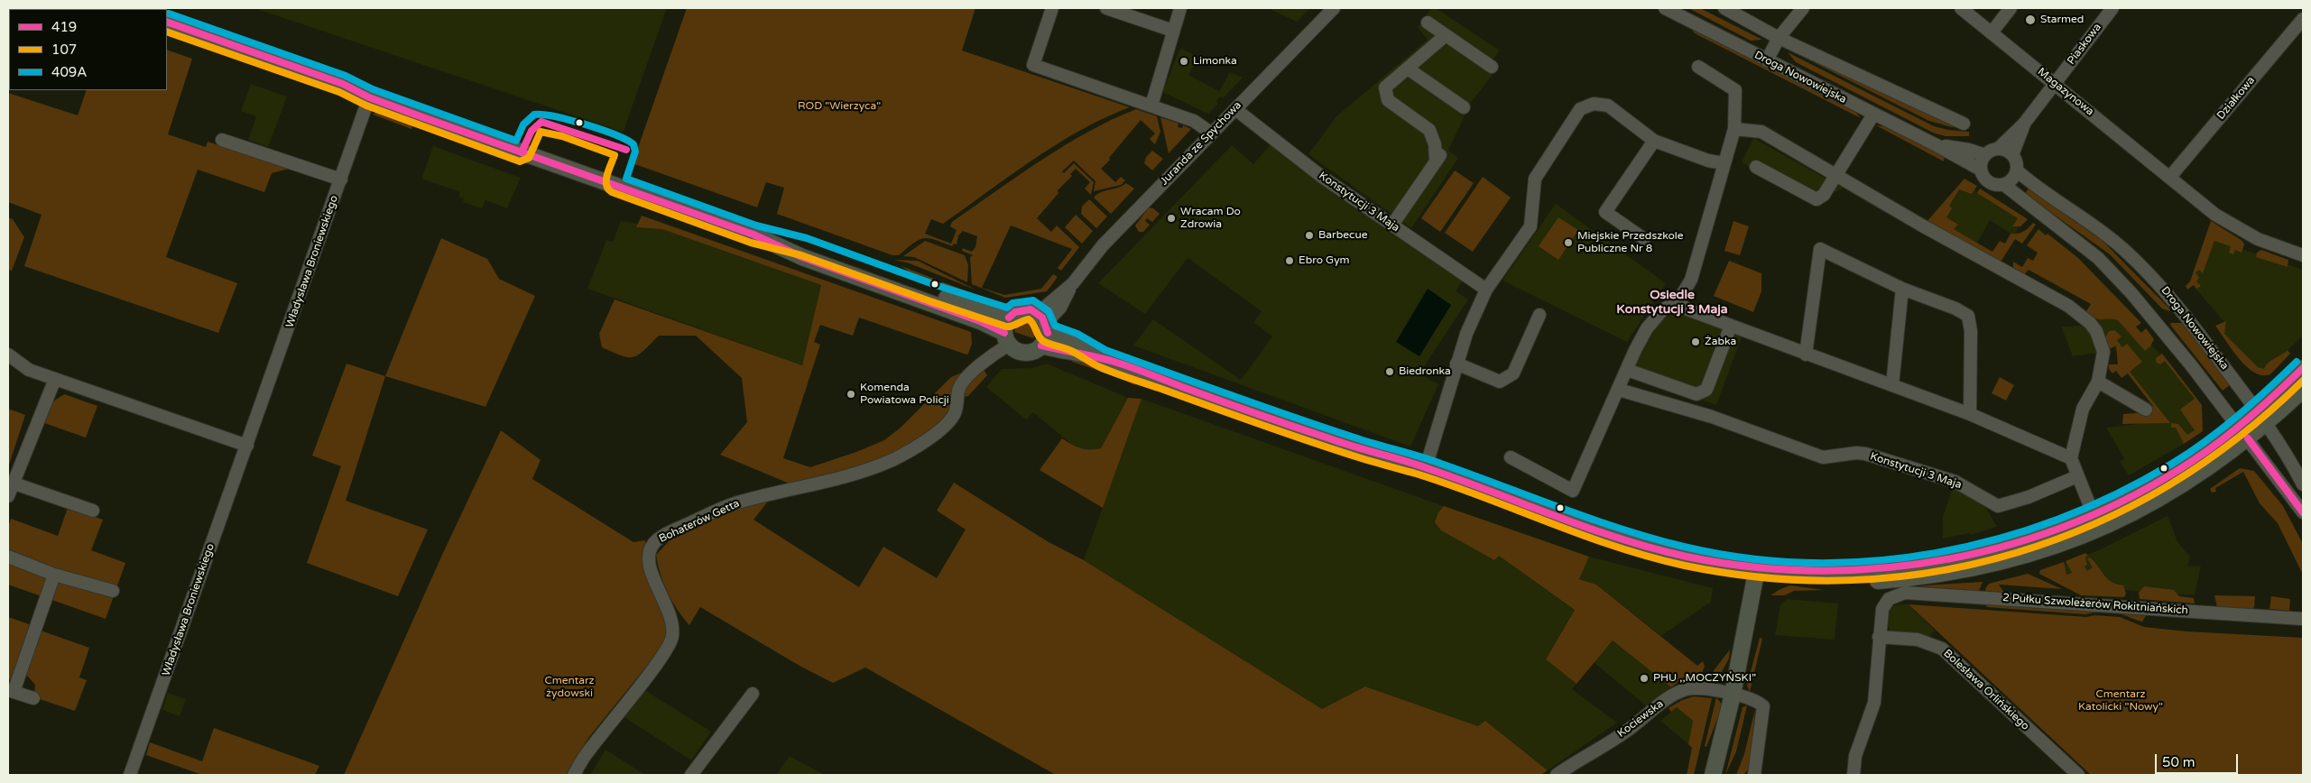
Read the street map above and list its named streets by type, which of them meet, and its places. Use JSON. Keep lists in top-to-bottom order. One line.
{"streets":{"street":["Piaskowa","Droga Nowowiejska","Magazynowa","Działkowa","Juranda ze Spychowa","Konstytucji 3 Maja","Władysława Broniewskiego","Bohaterów Getta","2 Pułku Szwoleżerów Rokitniańskich","Bolesława Orlińskiego","Kociewska"]},"crossings":[["Piaskowa","Droga Nowowiejska"],["Piaskowa","Magazynowa"],["Magazynowa","Działkowa"],["Juranda ze Spychowa","Konstytucji 3 Maja"],["2 Pułku Szwoleżerów Rokitniańskich","Bolesława Orlińskiego"]],"districts":["Osiedle Konstytucji 3 Maja"],"parks":["ROD \"Wierzyca\"","Cmentarz żydowski","Cmentarz Katolicki \"Nowy\""],"places":["Starmed","Limonka","Wracam Do Zdrowia","Barbecue","Miejskie Przedszkole Publiczne Nr 8","Ebro Gym","Żabka","Biedronka","Komenda Powiatowa Policji","PHU ,,MOCZYŃSKI”"],"lines":["transit line 409A","transit line 419","transit line 107"],"legend":["419","107","409A"],"scale_bar":"50 m"}
